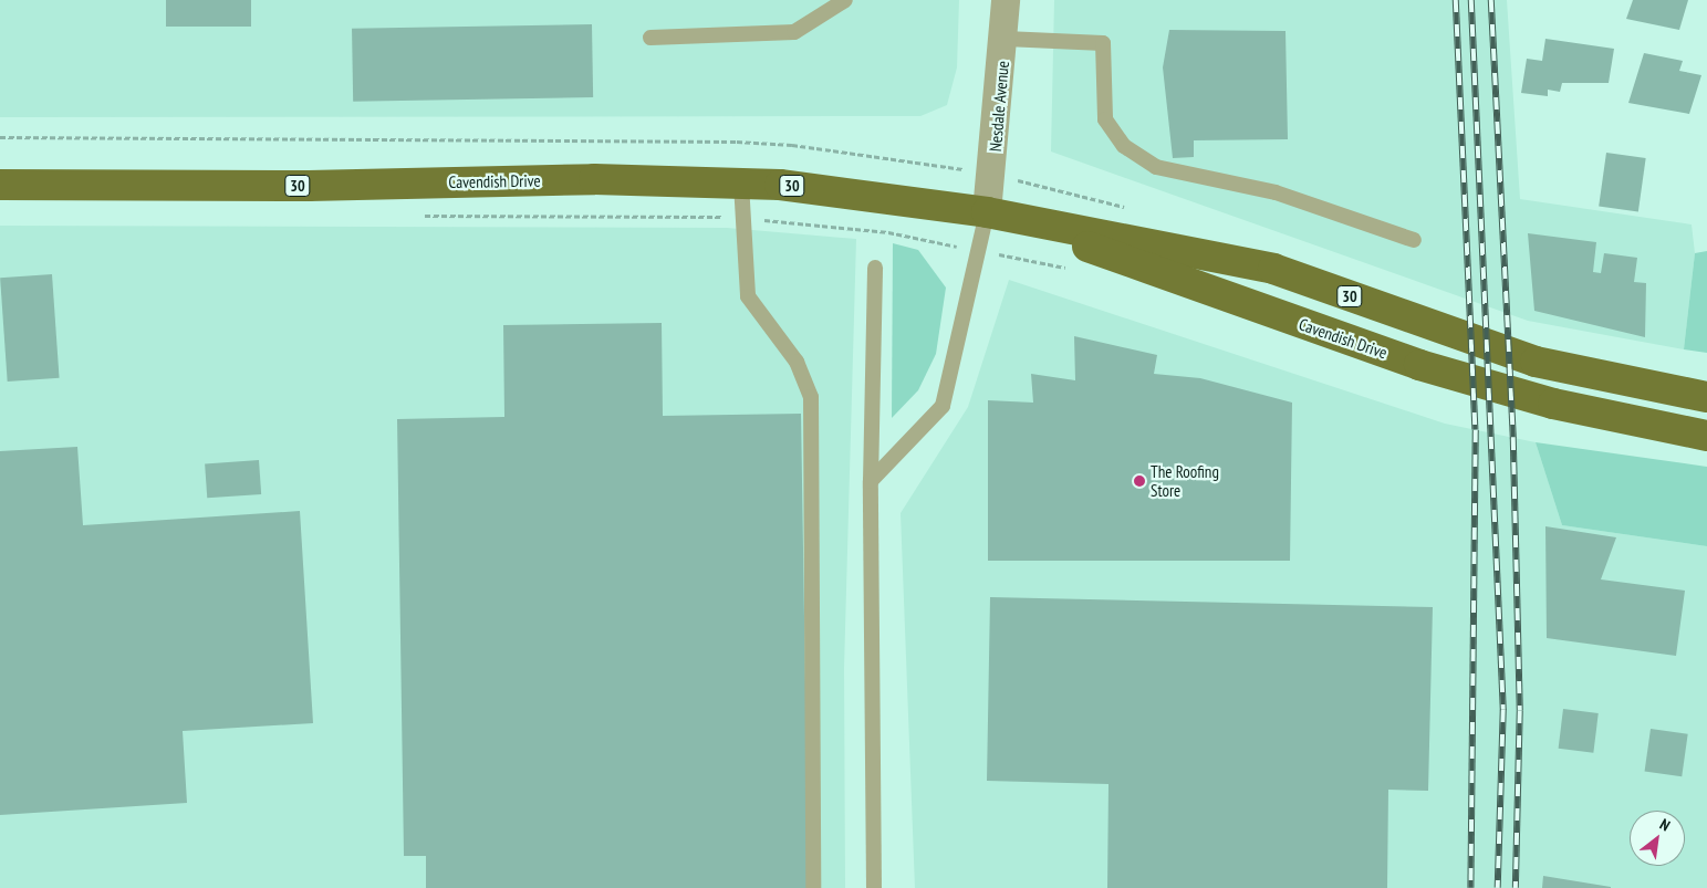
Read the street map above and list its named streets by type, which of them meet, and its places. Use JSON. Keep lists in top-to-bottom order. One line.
{"streets":{"main road":["Cavendish Drive","30"],"street":["Nesdale Avenue"]},"crossings":[["Nesdale Avenue","Cavendish Drive"]],"places":["The Roofing Store"],"north":"top right"}
